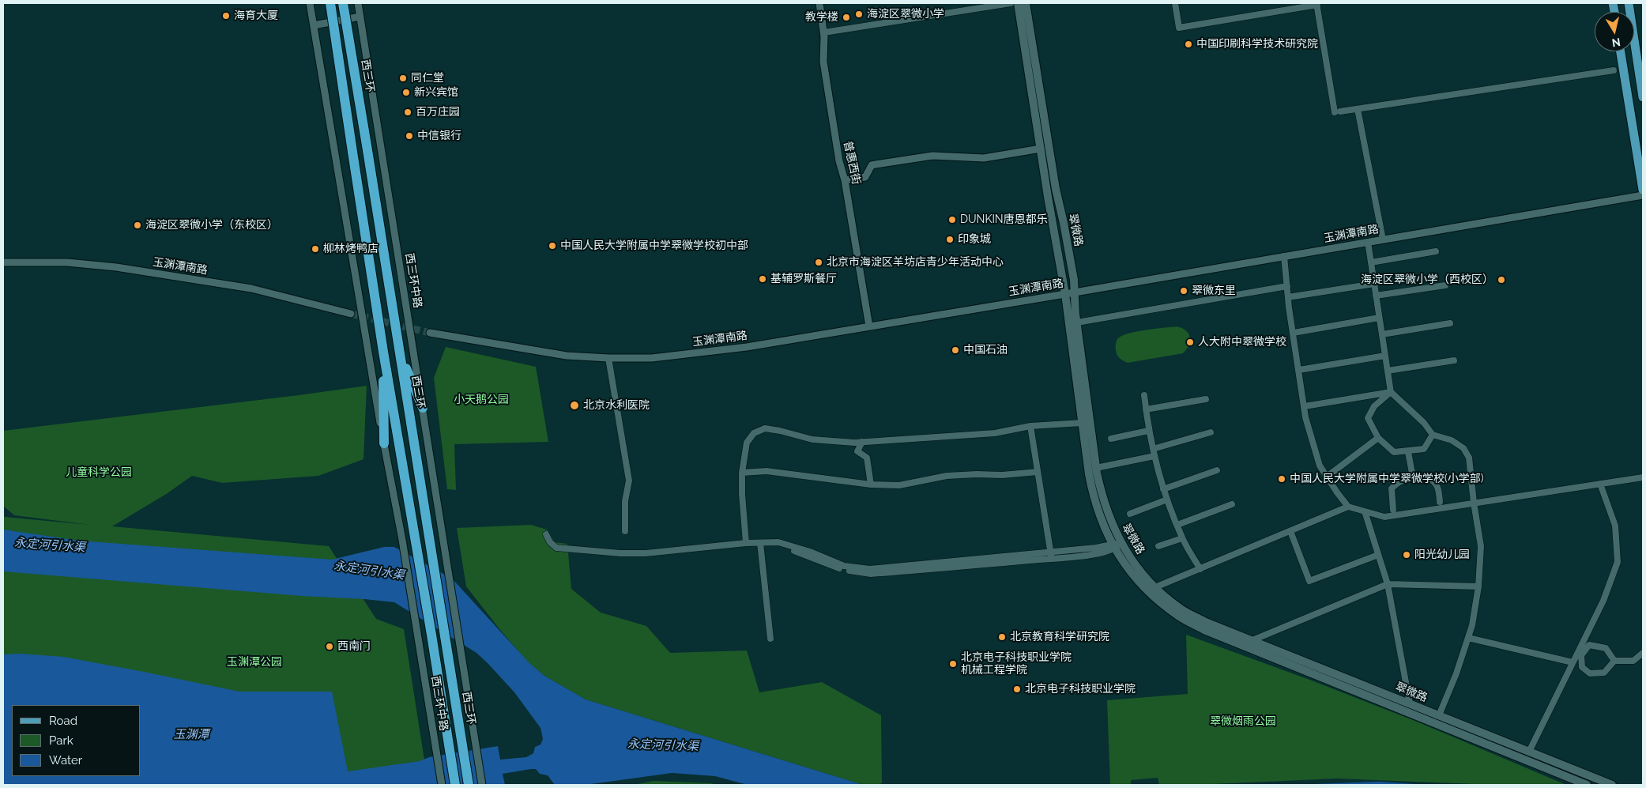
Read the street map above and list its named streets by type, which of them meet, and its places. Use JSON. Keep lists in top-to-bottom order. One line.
{"streets":{"highway":["西三环"],"main road":["翠微路"],"street":["普惠西街","玉渊潭南路","西三环中路"]},"crossings":[["普惠西街","玉渊潭南路"],["翠微路","玉渊潭南路"]],"water":["永定河引水渠","玉渊潭"],"parks":["小天鹅公园","儿童科学公园","玉渊潭公园","翠微烟雨公园"],"places":["海淀区翠微小学","海育大厦","教学楼","中国印刷科学技术研究院","同仁堂","新兴宾馆","百万庄园","中信银行","DUNKIN唐恩都乐","海淀区翠微小学（东校区）","印象城","中国人民大学附属中学翠微学校初中部","柳林烤鸭店","北京市海淀区羊坊店青少年活动中心","基辅罗斯餐厅","海淀区翠微小学（西校区）","翠微东里","人大附中翠微学校","中国石油","北京水利医院","中国人民大学附属中学翠微学校(小学部)","阳光幼儿园","北京教育科学研究院","西南门","北京电子科技职业学院 机械工程学院","北京电子科技职业学院"],"legend":["Road","Park","Water"],"north":"bottom"}
